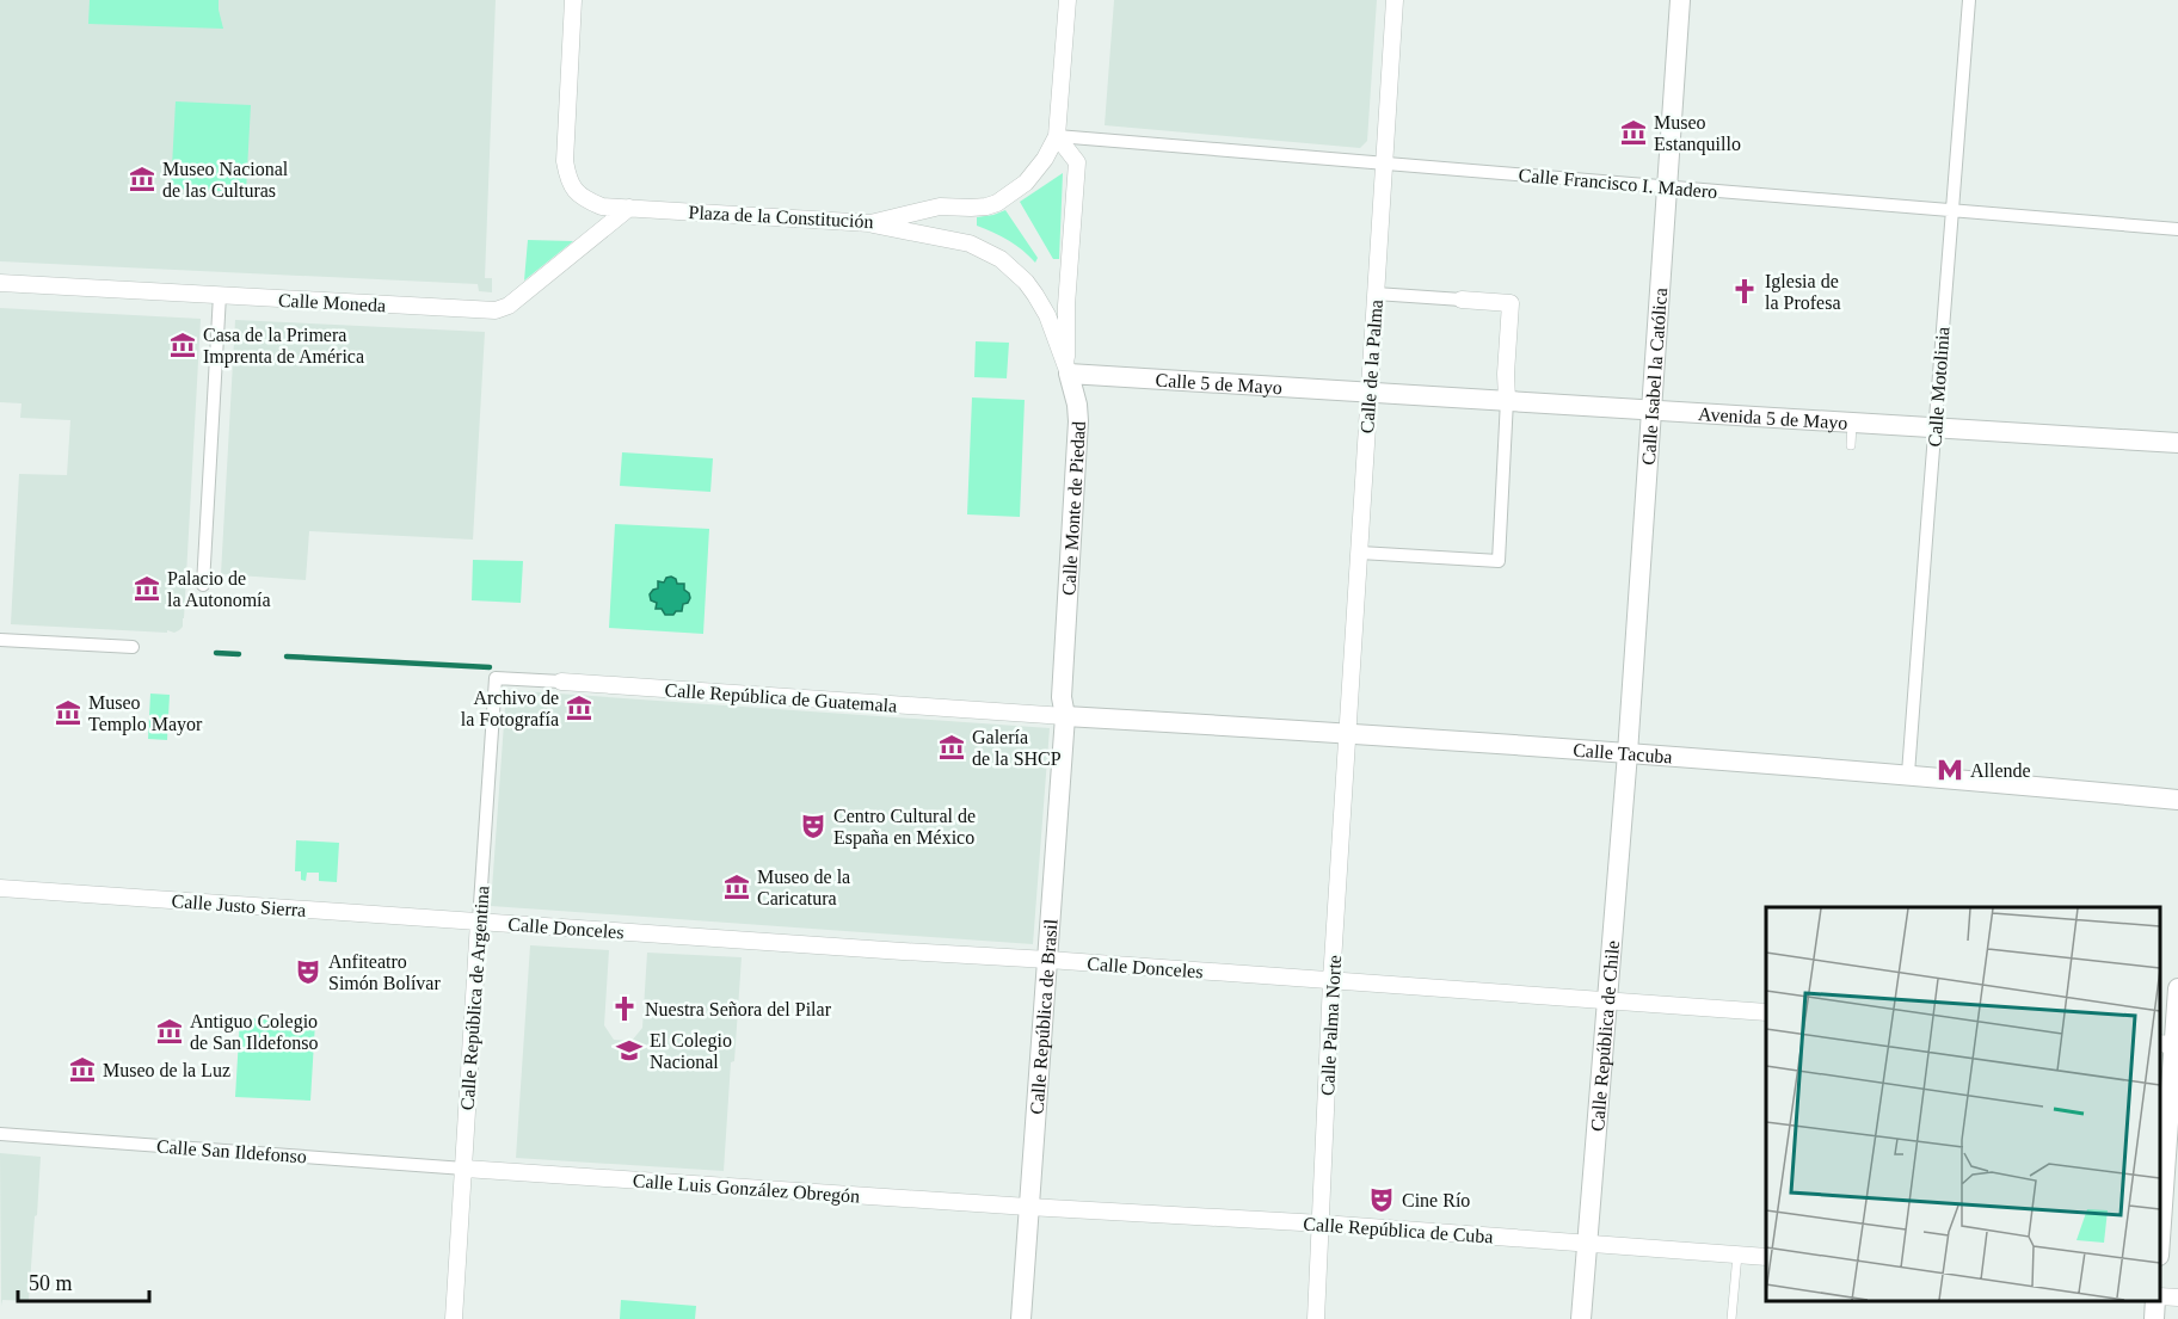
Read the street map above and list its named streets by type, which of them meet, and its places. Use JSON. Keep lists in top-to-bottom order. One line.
{"streets":{"street":["Calle Francisco I. Madero","Plaza de la Constitución","Calle Moneda","Calle de la Palma","Calle Isabel la Católica","Calle 5 de Mayo","Calle Motolinia","Avenida 5 de Mayo","Calle Monte de Piedad","Calle República de Guatemala","Calle Tacuba","Calle Justo Sierra","Calle Donceles","Calle República de Argentina","Calle República de Brasil","Calle Palma Norte","Calle República de Chile","Calle San Ildefonso","Calle Luis González Obregón","Calle República de Cuba"]},"crossings":[["Calle Francisco I. Madero","Plaza de la Constitución"],["Calle Francisco I. Madero","Calle de la Palma"],["Calle Francisco I. Madero","Calle Isabel la Católica"],["Calle Francisco I. Madero","Calle Motolinia"],["Calle Francisco I. Madero","Calle Monte de Piedad"],["Plaza de la Constitución","Calle Moneda"],["Plaza de la Constitución","Calle Monte de Piedad"],["Calle de la Palma","Calle 5 de Mayo"],["Calle de la Palma","Avenida 5 de Mayo"],["Calle de la Palma","Calle Tacuba"],["Calle de la Palma","Calle Palma Norte"],["Calle Isabel la Católica","Avenida 5 de Mayo"],["Calle Isabel la Católica","Calle Tacuba"],["Calle Isabel la Católica","Calle República de Chile"],["Calle 5 de Mayo","Avenida 5 de Mayo"],["Calle 5 de Mayo","Calle Monte de Piedad"],["Calle Motolinia","Avenida 5 de Mayo"],["Calle Motolinia","Calle Tacuba"],["Calle Monte de Piedad","Calle República de Guatemala"],["Calle Monte de Piedad","Calle Tacuba"],["Calle Monte de Piedad","Calle República de Brasil"],["Calle República de Guatemala","Calle Tacuba"],["Calle República de Guatemala","Calle República de Argentina"],["Calle República de Guatemala","Calle República de Brasil"],["Calle Tacuba","Calle República de Brasil"],["Calle Tacuba","Calle Palma Norte"],["Calle Tacuba","Calle República de Chile"],["Calle Justo Sierra","Calle Donceles"],["Calle Justo Sierra","Calle República de Argentina"],["Calle Donceles","Calle República de Argentina"],["Calle Donceles","Calle República de Brasil"],["Calle Donceles","Calle Palma Norte"],["Calle Donceles","Calle República de Chile"],["Calle República de Argentina","Calle San Ildefonso"],["Calle República de Argentina","Calle Luis González Obregón"],["Calle República de Brasil","Calle Luis González Obregón"],["Calle República de Brasil","Calle República de Cuba"],["Calle Palma Norte","Calle República de Cuba"],["Calle República de Chile","Calle República de Cuba"],["Calle San Ildefonso","Calle Luis González Obregón"],["Calle Luis González Obregón","Calle República de Cuba"]],"places":{"museum":["Museo Estanquillo","Museo Nacional de las Culturas","Casa de la Primera Imprenta de América","Palacio de la Autonomía","Archivo de la Fotografía","Museo Templo Mayor","Galería de la SHCP","Museo de la Caricatura","Antiguo Colegio de San Ildefonso","Museo de la Luz"],"church":["Iglesia de la Profesa","Nuestra Señora del Pilar"],"metro station":["Allende"],"theatre":["Centro Cultural de España en México","Anfiteatro Simón Bolívar","Cine Río"],"school or university":["El Colegio Nacional"]},"scale_bar":"50 m"}
